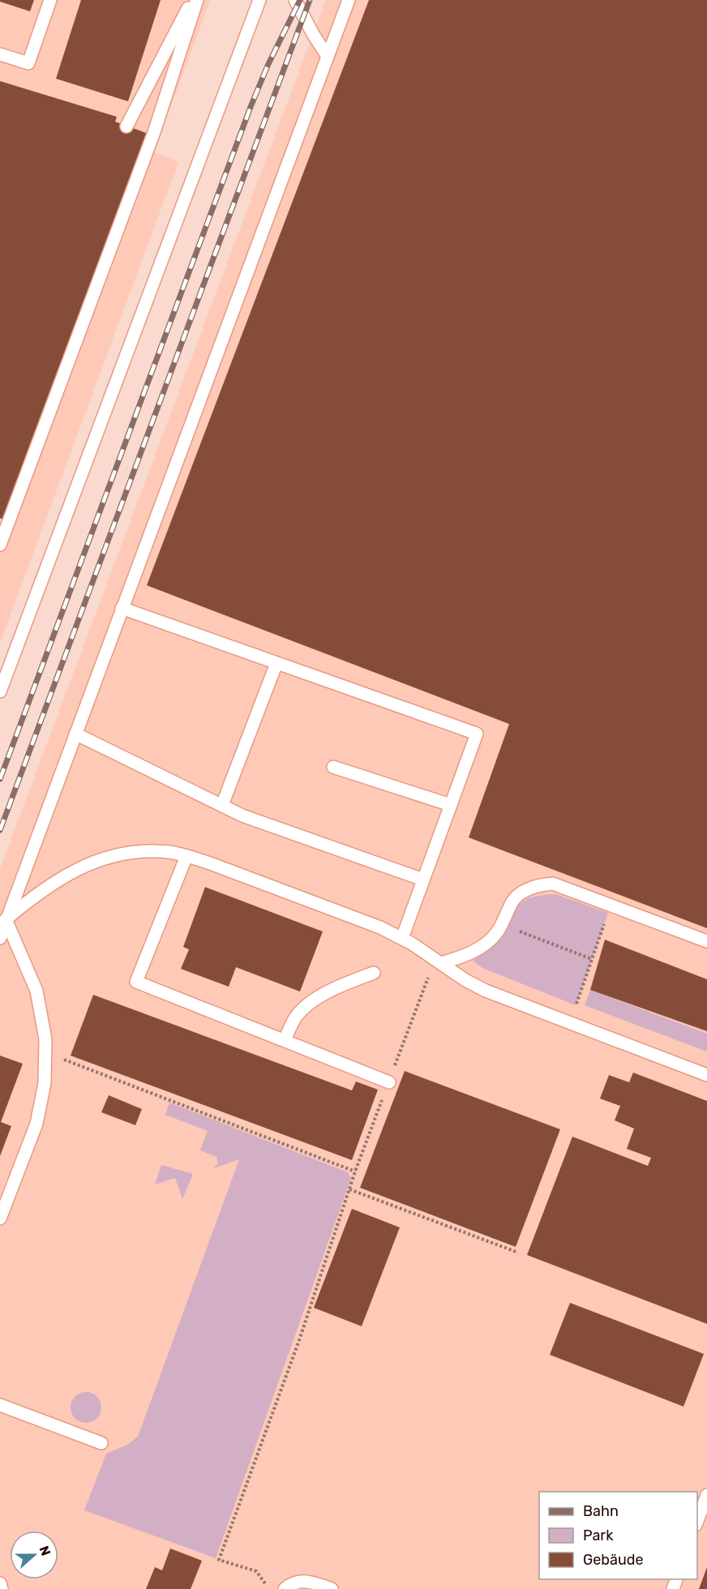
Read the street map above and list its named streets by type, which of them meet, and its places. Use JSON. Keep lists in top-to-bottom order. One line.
{"legend":["Bahn","Park","Gebäude"],"north":"right"}
